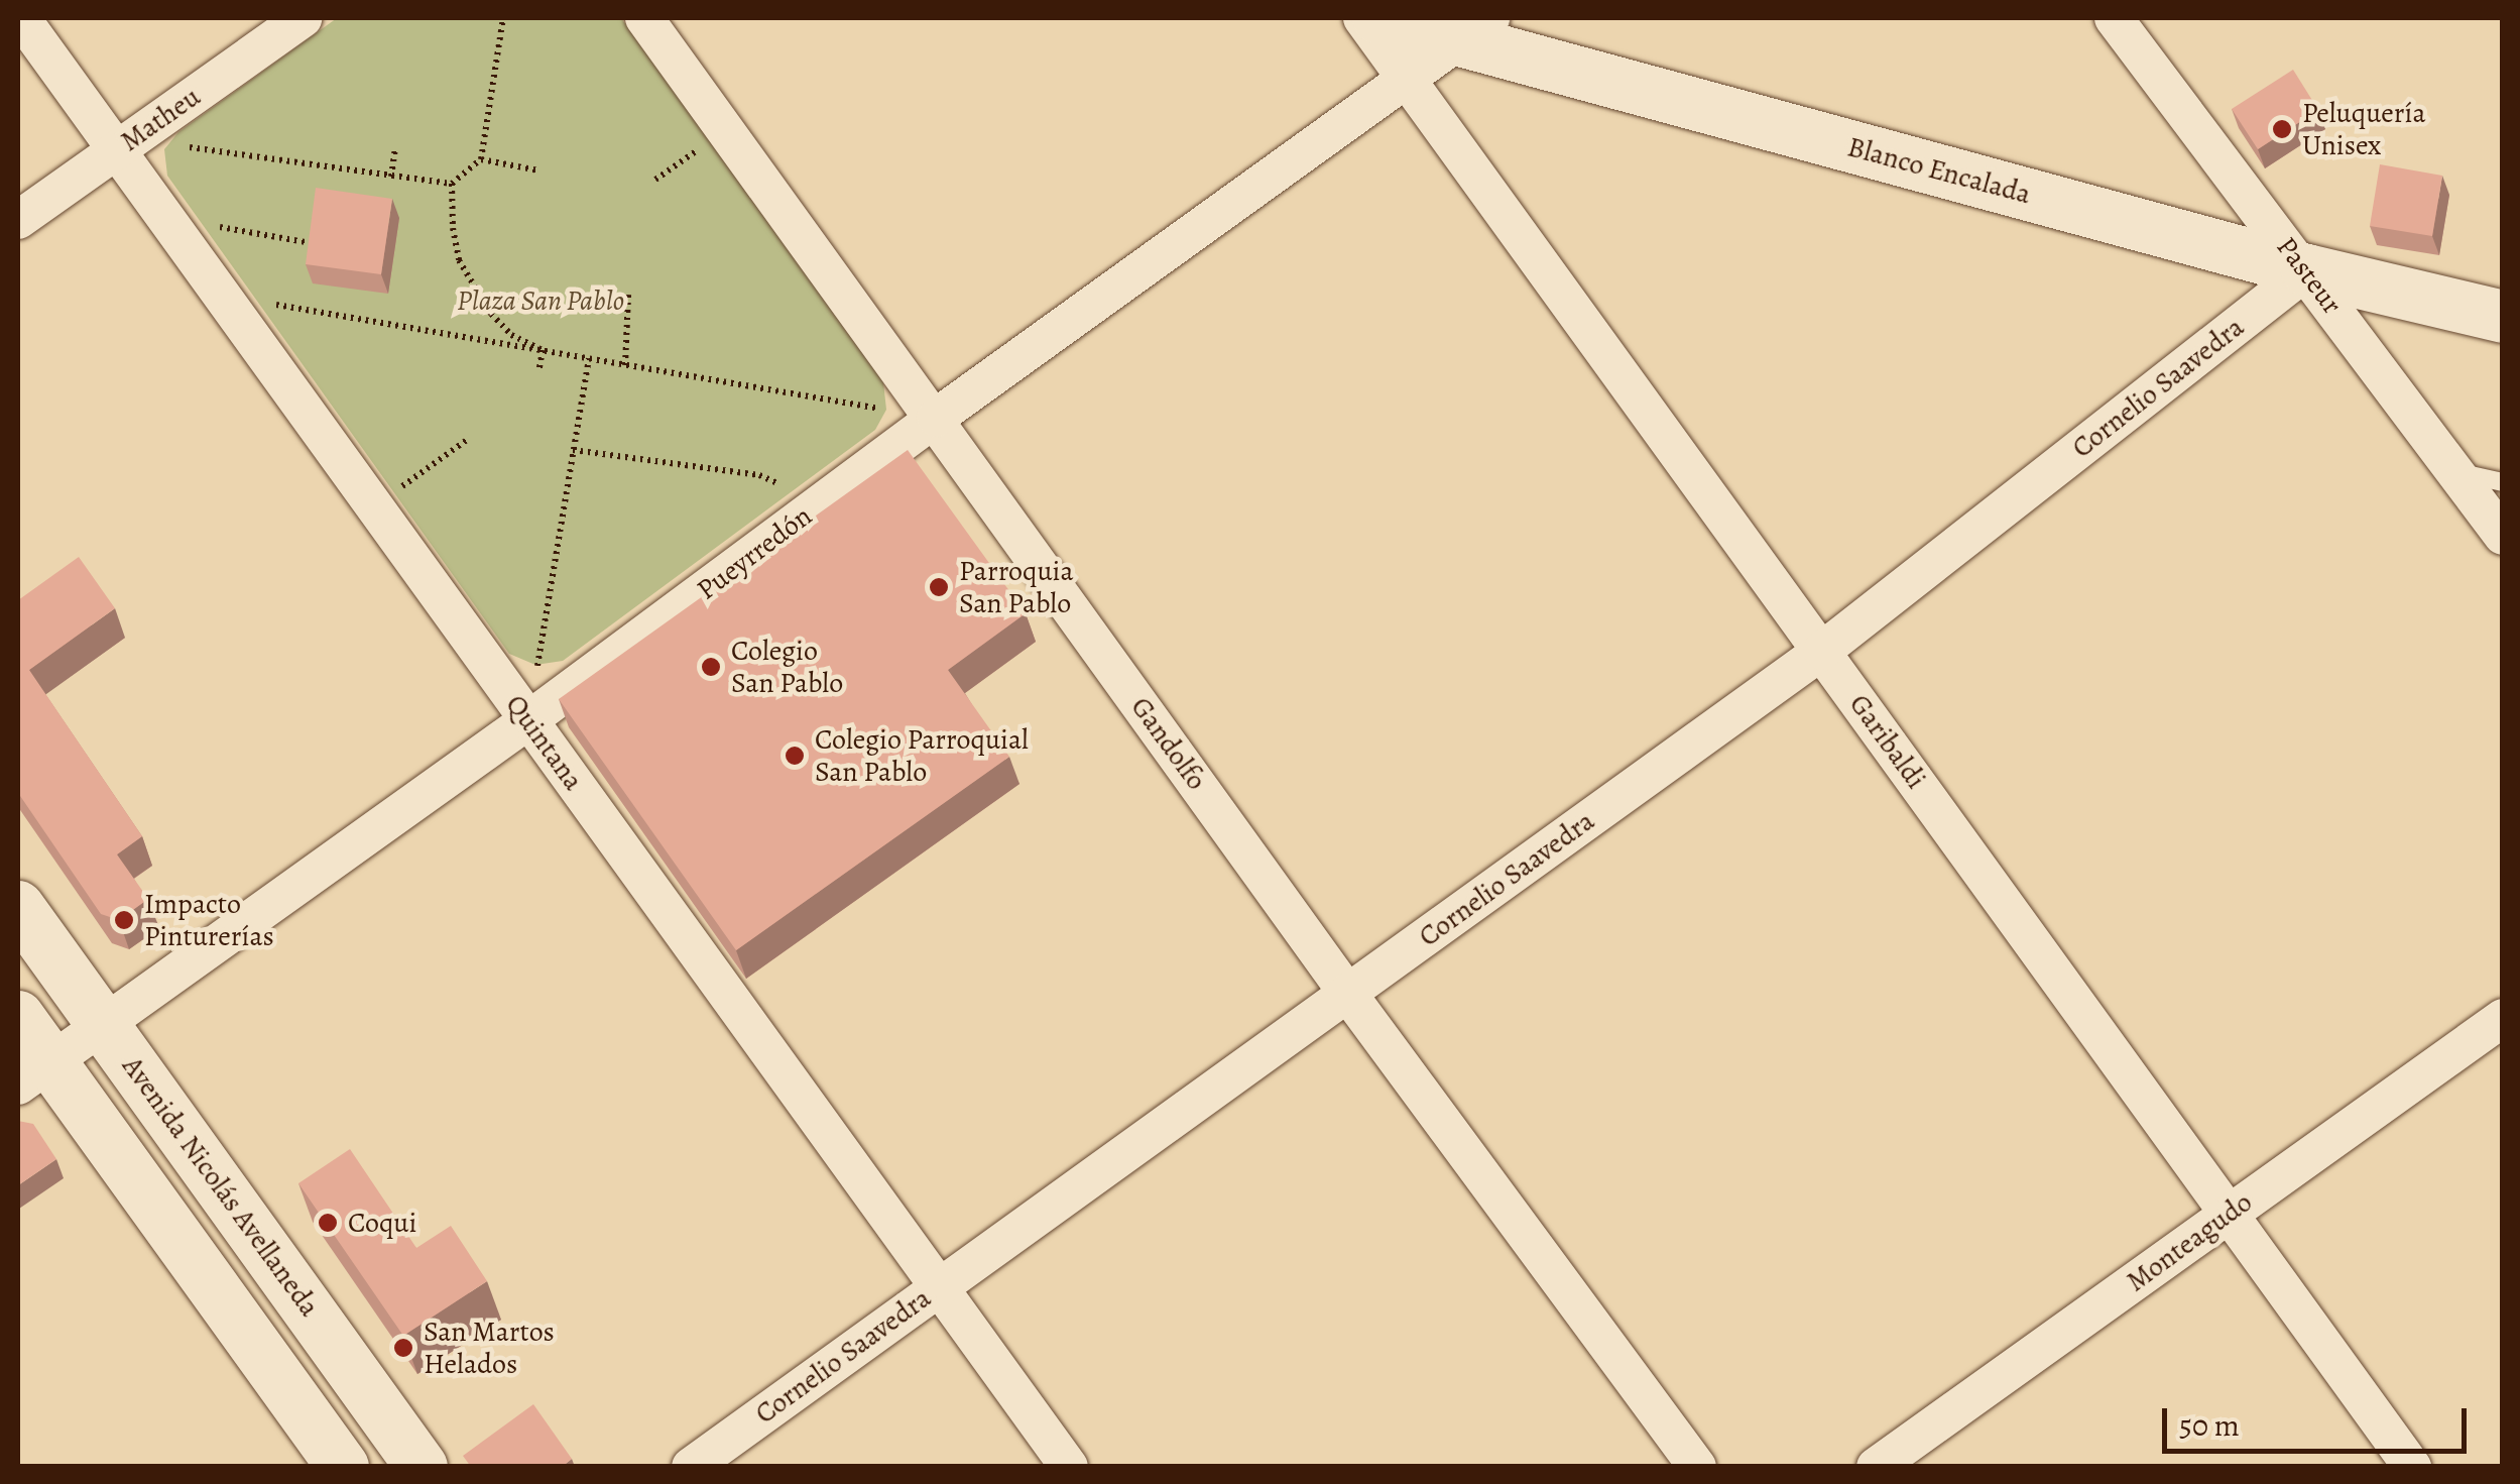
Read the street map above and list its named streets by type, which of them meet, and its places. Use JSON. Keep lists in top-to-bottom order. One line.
{"streets":{"main road":["Blanco Encalada","Avenida Nicolás Avellaneda"],"street":["Matheu","Pasteur","Cornelio Saavedra","Pueyrredón","Garibaldi","Quintana","Gandolfo","Monteagudo"]},"crossings":[["Matheu","Quintana"],["Blanco Encalada","Pasteur"],["Blanco Encalada","Cornelio Saavedra"],["Blanco Encalada","Pueyrredón"],["Pasteur","Cornelio Saavedra"],["Cornelio Saavedra","Garibaldi"],["Cornelio Saavedra","Quintana"],["Cornelio Saavedra","Gandolfo"],["Pueyrredón","Garibaldi"],["Pueyrredón","Quintana"],["Pueyrredón","Gandolfo"],["Pueyrredón","Avenida Nicolás Avellaneda"],["Garibaldi","Monteagudo"]],"parks":["Plaza San Pablo"],"places":["Peluquería Unisex","Parroquia San Pablo","Colegio San Pablo","Colegio Parroquial San Pablo","Impacto Pinturerías","Coqui","San Martos Helados"],"scale_bar":"50 m"}
